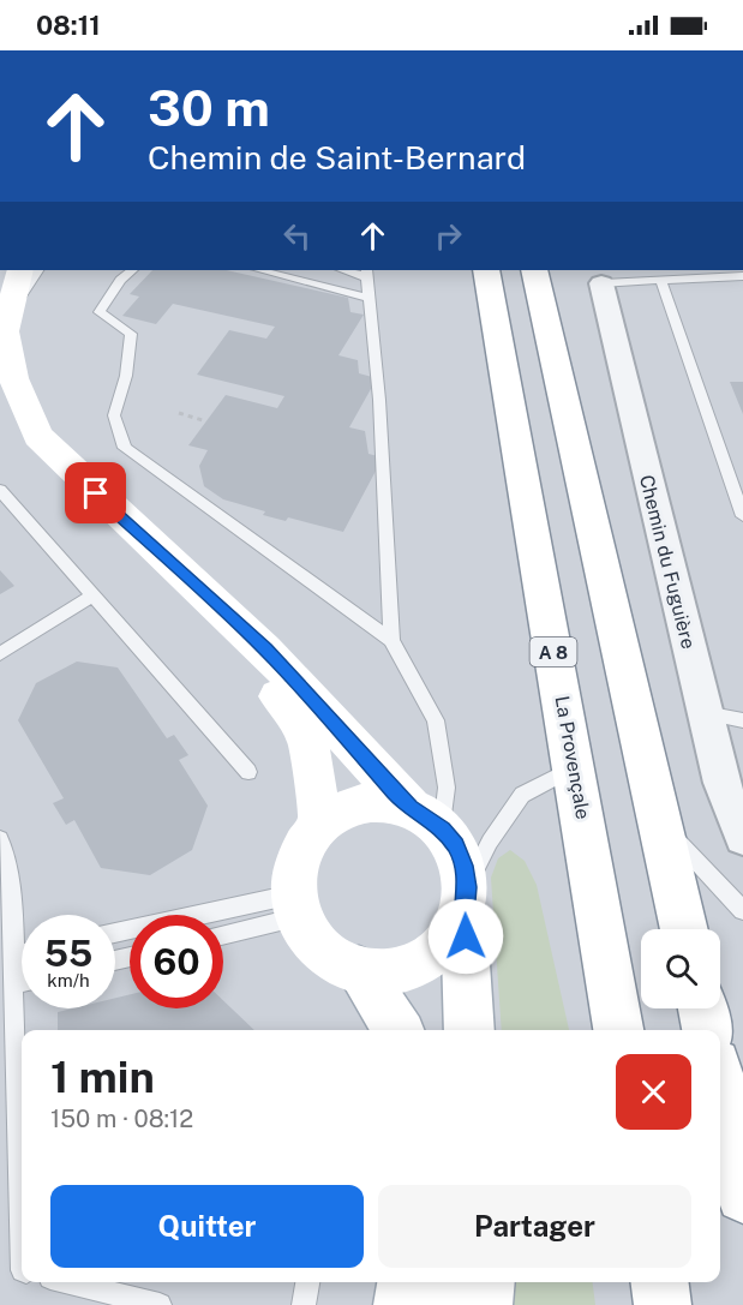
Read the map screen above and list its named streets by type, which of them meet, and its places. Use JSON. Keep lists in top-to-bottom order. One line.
{"streets":{"main road":["A 8","La Provençale"],"street":["Chemin du Fuguière"]},"page":{"status":"08:11","turn":["30 m","Chemin de Saint-Bernard"],"speed":"55 km/h","limit":"60","heading":["1 min","150 m · 08:12"],"buttons":["Quitter","Partager"]}}
